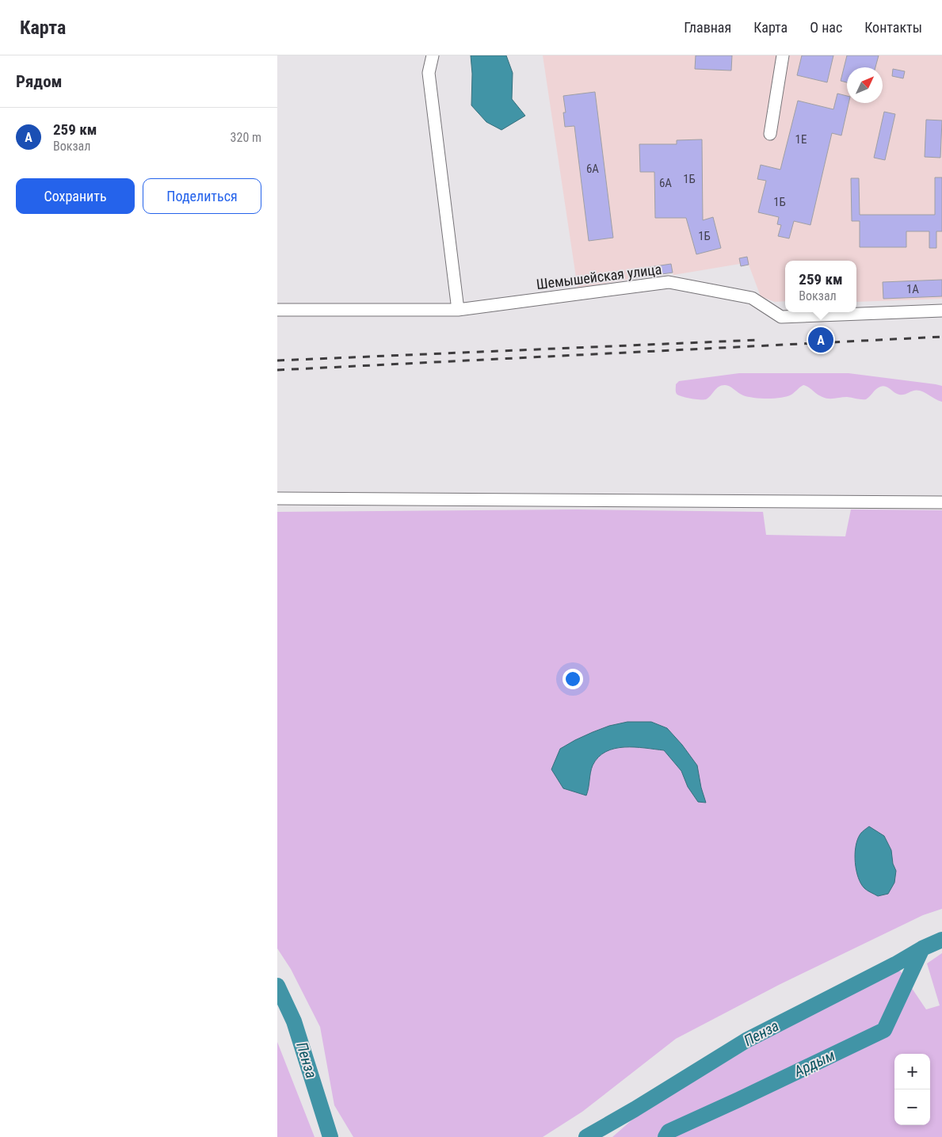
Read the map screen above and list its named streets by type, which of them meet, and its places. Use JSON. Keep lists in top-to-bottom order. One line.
{"streets":{"street":["Шемышейская улица"]},"water":["Пенза","Ардым"],"house_numbers":["1Е","6А","1Б","6А","1Б","1Б","1А"],"north":"top right","page":{"header":"Карта","nav":["Главная","Карта","О нас","Контакты"],"heading":"Рядом","list":[{"mark":"A","name":"259 км","note":"Вокзал","value":"320 m"}],"buttons":["Сохранить","Поделиться"],"popup":["259 км","Вокзал"],"pins":"A","map_buttons":["+","−"]}}
